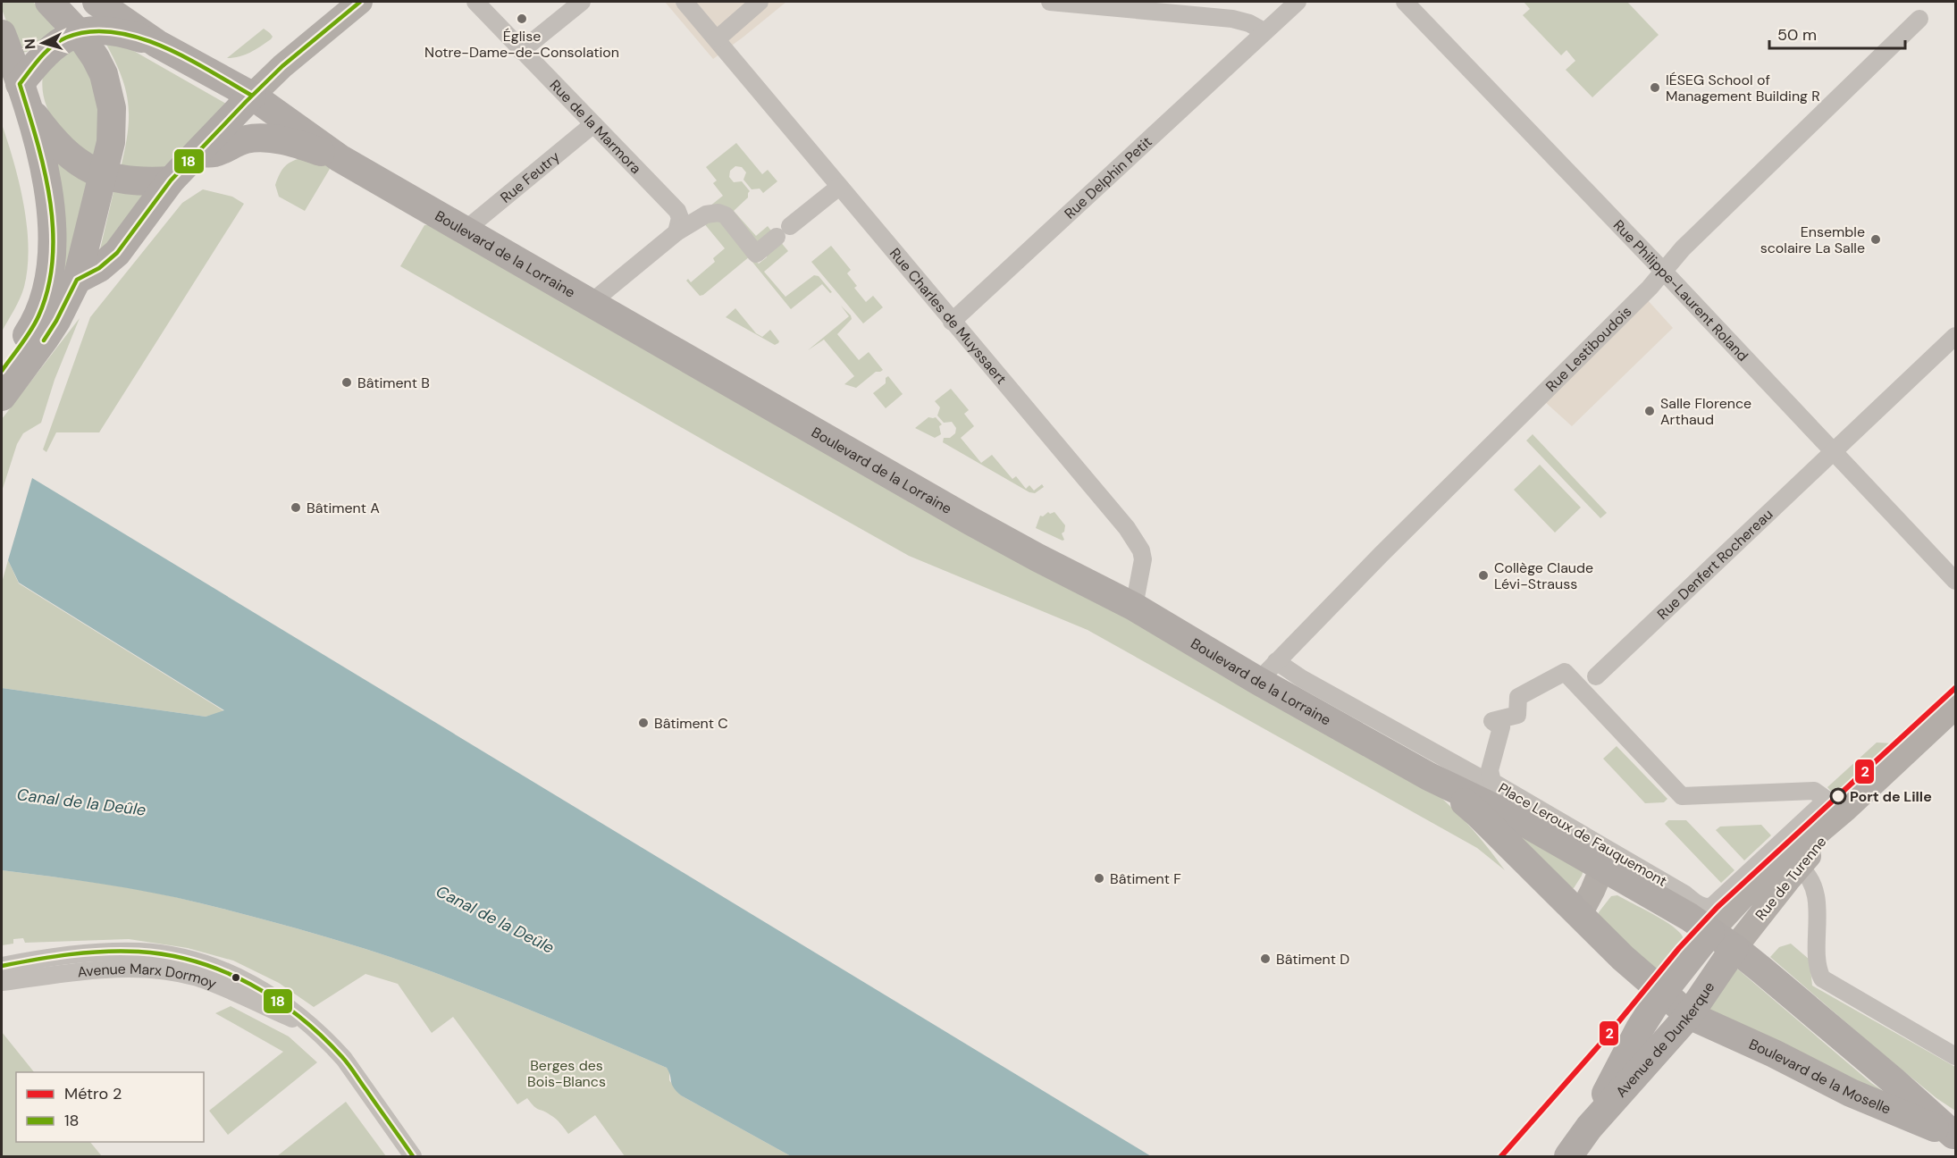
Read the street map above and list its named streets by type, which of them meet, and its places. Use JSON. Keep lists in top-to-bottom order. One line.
{"streets":{"main road":["Boulevard de la Lorraine","Rue de Turenne","Avenue de Dunkerque","Boulevard de la Moselle"],"street":["Rue de la Marmora","Rue Feutry","Rue Delphin Petit","Rue Philippe-Laurent Roland","Rue Charles de Muyssaert","Rue Lestiboudois","Rue Denfert Rochereau","Place Leroux de Fauquemont","Avenue Marx Dormoy"]},"crossings":[["Rue de la Marmora","Rue Feutry"],["Rue Feutry","Boulevard de la Lorraine"],["Rue Delphin Petit","Rue Charles de Muyssaert"],["Boulevard de la Lorraine","Rue Charles de Muyssaert"],["Boulevard de la Lorraine","Rue Lestiboudois"],["Boulevard de la Lorraine","Rue de Turenne"],["Boulevard de la Lorraine","Avenue de Dunkerque"],["Boulevard de la Lorraine","Boulevard de la Moselle"],["Rue Philippe-Laurent Roland","Rue Lestiboudois"],["Rue Philippe-Laurent Roland","Rue Denfert Rochereau"],["Rue de Turenne","Avenue de Dunkerque"],["Rue de Turenne","Boulevard de la Moselle"],["Avenue de Dunkerque","Boulevard de la Moselle"]],"water":["Canal de la Deûle"],"parks":["Berges des Bois-Blancs"],"places":["Église Notre-Dame-de-Consolation","IÉSEG School of Management Building R","Ensemble scolaire La Salle","Bâtiment B","Salle Florence Arthaud","Bâtiment A","Collège Claude Lévi-Strauss","Bâtiment C","Port de Lille","Bâtiment F","Bâtiment D"],"lines":["transit line 18","metro line 2"],"legend":["Métro 2","18"],"scale_bar":"50 m","north":"left"}
